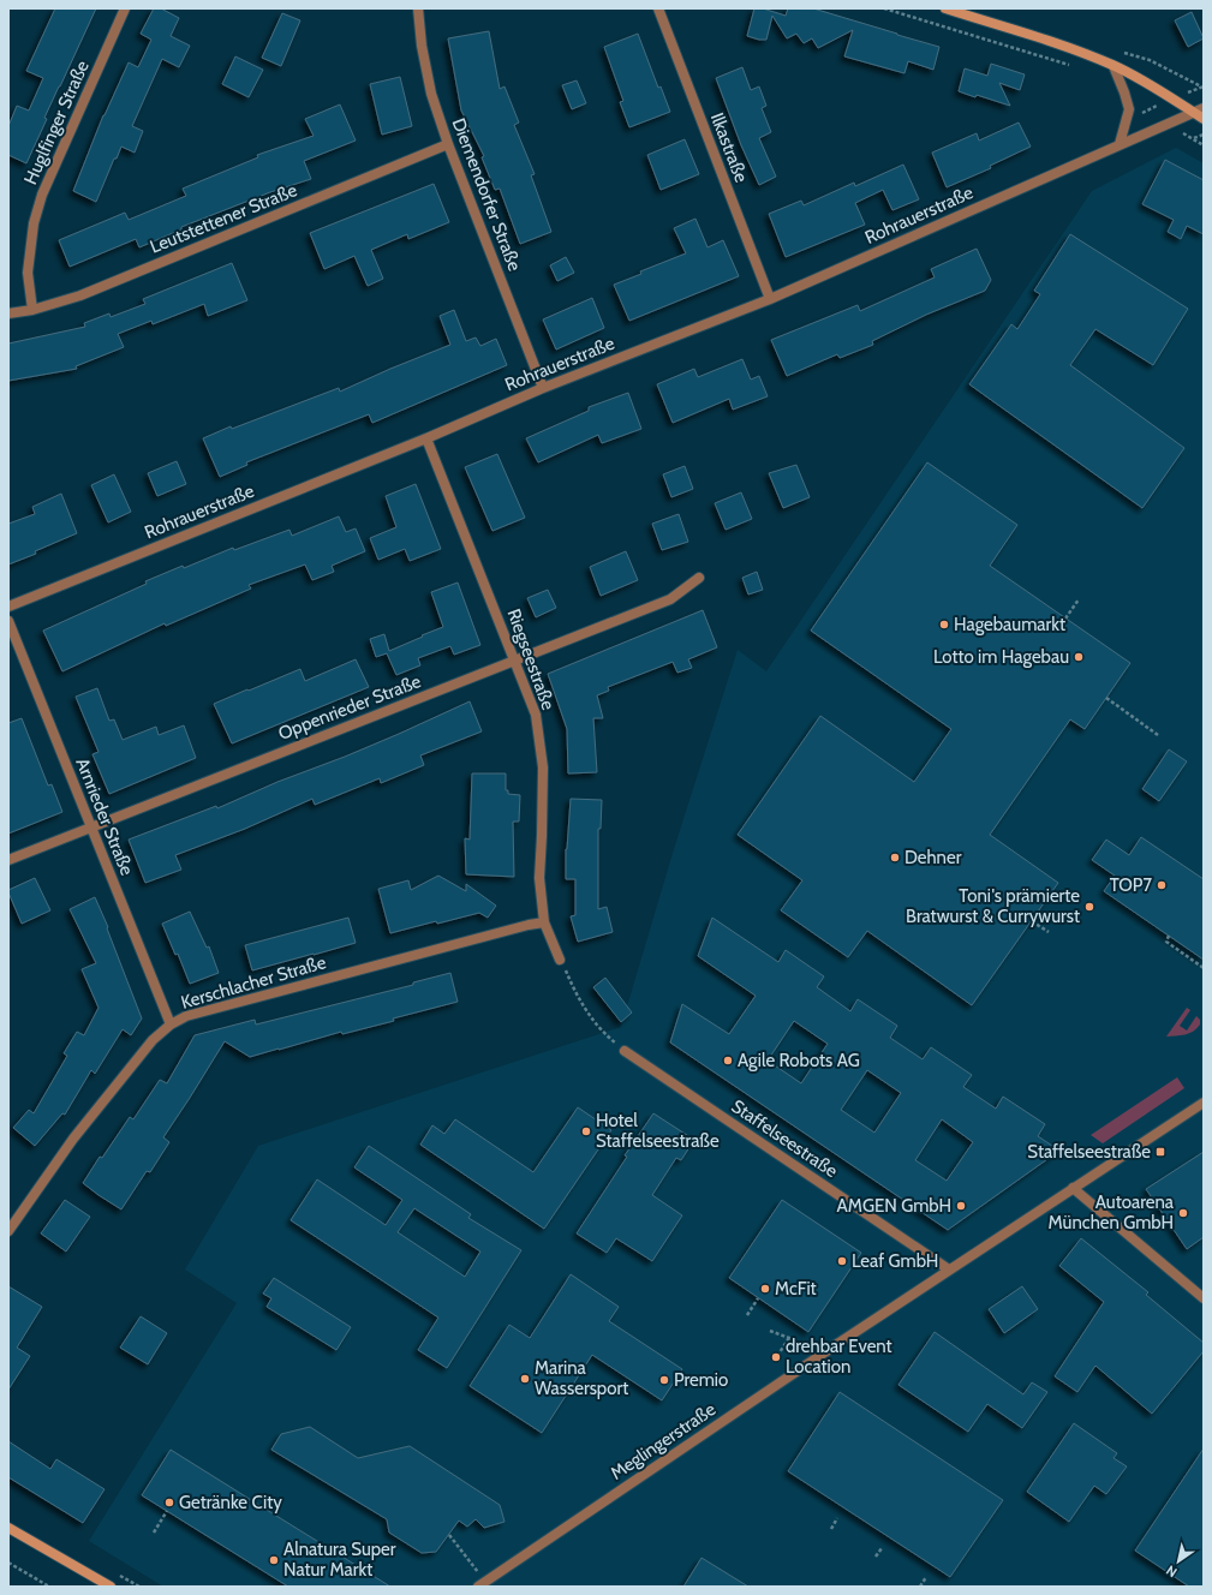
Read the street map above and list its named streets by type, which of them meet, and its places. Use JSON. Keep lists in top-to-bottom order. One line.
{"streets":{"street":["Huglfinger Straße","Ilkastraße","Diemendorfer Straße","Rohrauerstraße","Leutstettener Straße","Riegseestraße","Oppenrieder Straße","Arnrieder Straße","Kerschlacher Straße","Staffelseestraße","Meglingerstraße"]},"crossings":[["Huglfinger Straße","Leutstettener Straße"],["Ilkastraße","Rohrauerstraße"],["Diemendorfer Straße","Rohrauerstraße"],["Diemendorfer Straße","Leutstettener Straße"],["Rohrauerstraße","Riegseestraße"],["Riegseestraße","Oppenrieder Straße"],["Riegseestraße","Kerschlacher Straße"],["Oppenrieder Straße","Arnrieder Straße"],["Arnrieder Straße","Kerschlacher Straße"],["Staffelseestraße","Meglingerstraße"]],"places":{"other":["Hagebaumarkt","Lotto im Hagebau","Dehner","TOP7","Toni's prämierte Bratwurst & Currywurst","Agile Robots AG","Hotel Staffelseestraße","AMGEN GmbH","Autoarena München GmbH","Leaf GmbH","McFit","drehbar Event Location","Marina Wassersport","Premio","Getränke City","Alnatura Super Natur Markt"],"transit":["Staffelseestraße"]},"north":"bottom left"}
